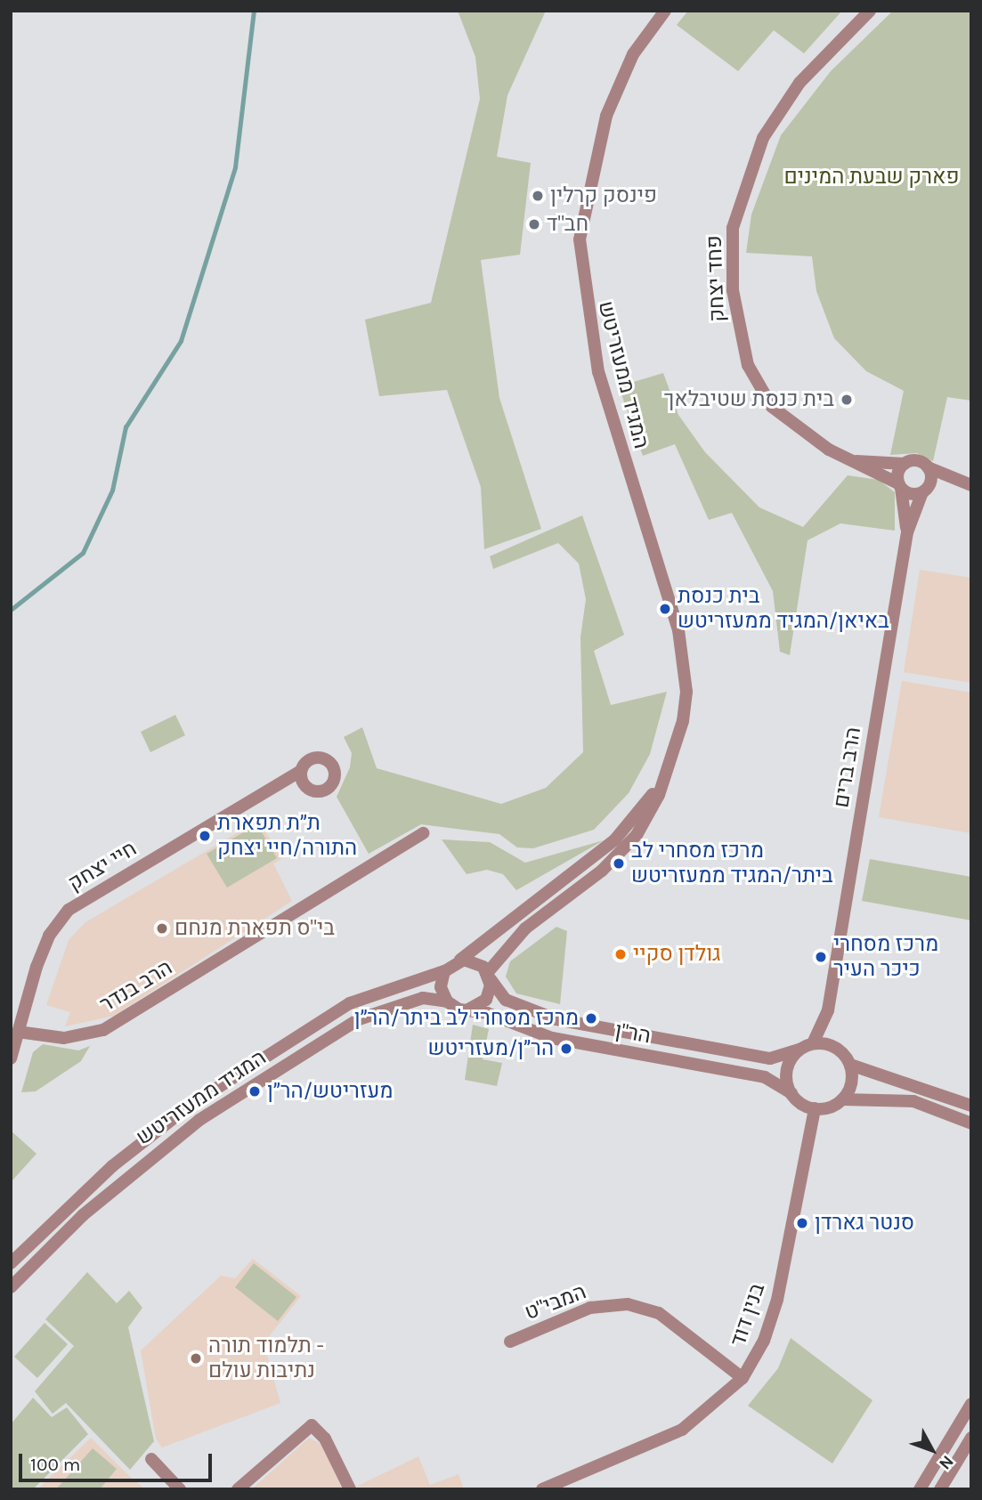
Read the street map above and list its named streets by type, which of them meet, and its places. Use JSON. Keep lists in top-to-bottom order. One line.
{"streets":{"street":["פחד יצחק","המגיד ממעזריטש","הרב ברים","חיי יצחק","הרב בנדר","הר\"ן","המבי\"ט","בנין דוד"]},"crossings":[["פחד יצחק","הרב ברים"],["המגיד ממעזריטש","הר\"ן"],["הרב ברים","הר\"ן"],["הרב ברים","בנין דוד"],["חיי יצחק","הרב בנדר"],["הר\"ן","בנין דוד"],["המבי\"ט","בנין דוד"]],"parks":["פארק שבעת המינים"],"places":["פינסק קרלין","חב\"ד","בית כנסת שטיבלאך","בית כנסת באיאן/המגיד ממעזריטש","ת״ת תפארת התורה/חיי יצחק","מרכז מסחרי לב ביתר/המגיד ממעזריטש","בי\"ס תפארת מנחם","גולדן סקיי","מרכז מסחרי כיכר העיר","מרכז מסחרי לב ביתר/הר״ן","הר״ן/מעזריטש","מעזריטש/הר״ן","סנטר גארדן","תלמוד תורה - נתיבות עולם"],"scale_bar":"100 m","north":"bottom right"}
